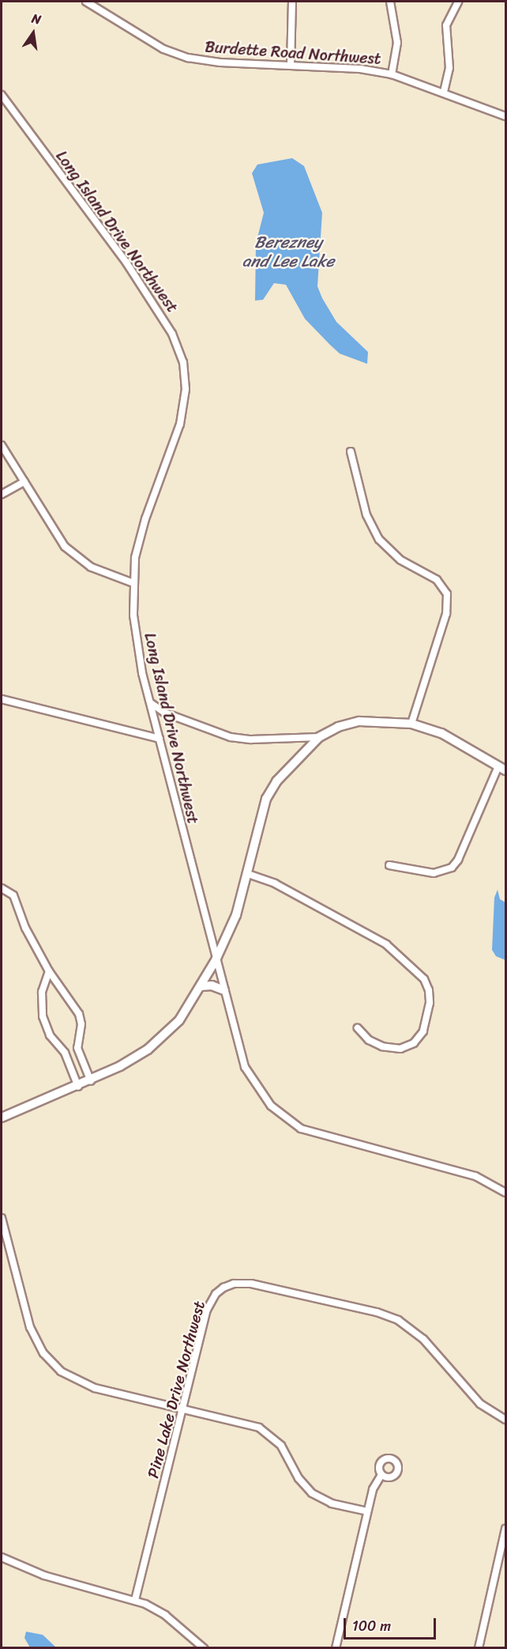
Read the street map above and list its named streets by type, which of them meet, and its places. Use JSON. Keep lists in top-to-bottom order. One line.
{"streets":{"street":["Burdette Road Northwest","Long Island Drive Northwest","Pine Lake Drive Northwest"]},"water":["Berezney and Lee Lake"],"scale_bar":"100 m","north":"top"}
